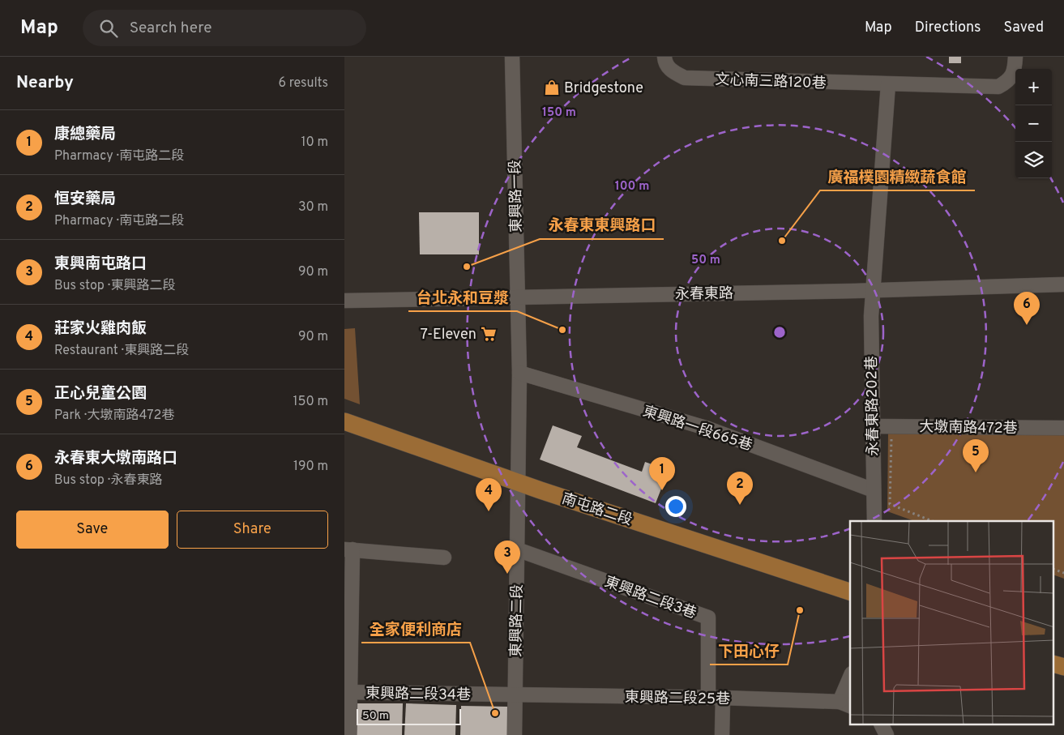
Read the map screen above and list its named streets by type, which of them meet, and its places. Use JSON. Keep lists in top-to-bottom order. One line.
{"streets":{"main road":["南屯路二段"],"street":["文心南三路120巷","東興路一段","永春東路","永春東路202巷","大墩南路472巷","東興路一段665巷","東興路二段3巷","東興路二段","東興路二段34巷","東興路二段25巷"]},"crossings":[["文心南三路120巷","永春東路202巷"],["東興路一段","永春東路"],["東興路一段","東興路一段665巷"],["東興路一段","南屯路二段"],["東興路一段","東興路二段"],["永春東路","永春東路202巷"],["永春東路202巷","大墩南路472巷"],["永春東路202巷","東興路一段665巷"],["南屯路二段","東興路二段"],["東興路二段3巷","東興路二段"],["東興路二段3巷","東興路二段25巷"],["東興路二段","東興路二段34巷"],["東興路二段","東興路二段25巷"],["東興路二段34巷","東興路二段25巷"]],"places":{"shop":["Bridgestone"],"other":["廣福樸園精緻蔬食館","永春東東興路口","台北永和豆漿","下田心仔","全家便利商店"],"supermarket":["7-Eleven"]},"scale_bar":"50 m","page":{"header":"Map","search":"Search here","nav":["Map","Directions","Saved"],"heading":["Nearby","6 results"],"map_buttons":["+","−"],"list":[{"mark":"1","name":"康總藥局","note":"Pharmacy · 南屯路二段","value":"10 m"},{"mark":"2","name":"恒安藥局","note":"Pharmacy · 南屯路二段","value":"30 m"},{"mark":"3","name":"東興南屯路口","note":"Bus stop · 東興路二段","value":"90 m"},{"mark":"4","name":"莊家火雞肉飯","note":"Restaurant · 東興路二段","value":"90 m"},{"mark":"5","name":"正心兒童公園","note":"Park · 大墩南路472巷","value":"150 m"},{"mark":"6","name":"永春東大墩南路口","note":"Bus stop · 永春東路","value":"190 m"}],"pins":["6","5","1","2","4","3"],"buttons":["Save","Share"],"scale":"50 m"},"rings":["150 m","100 m","50 m"]}
